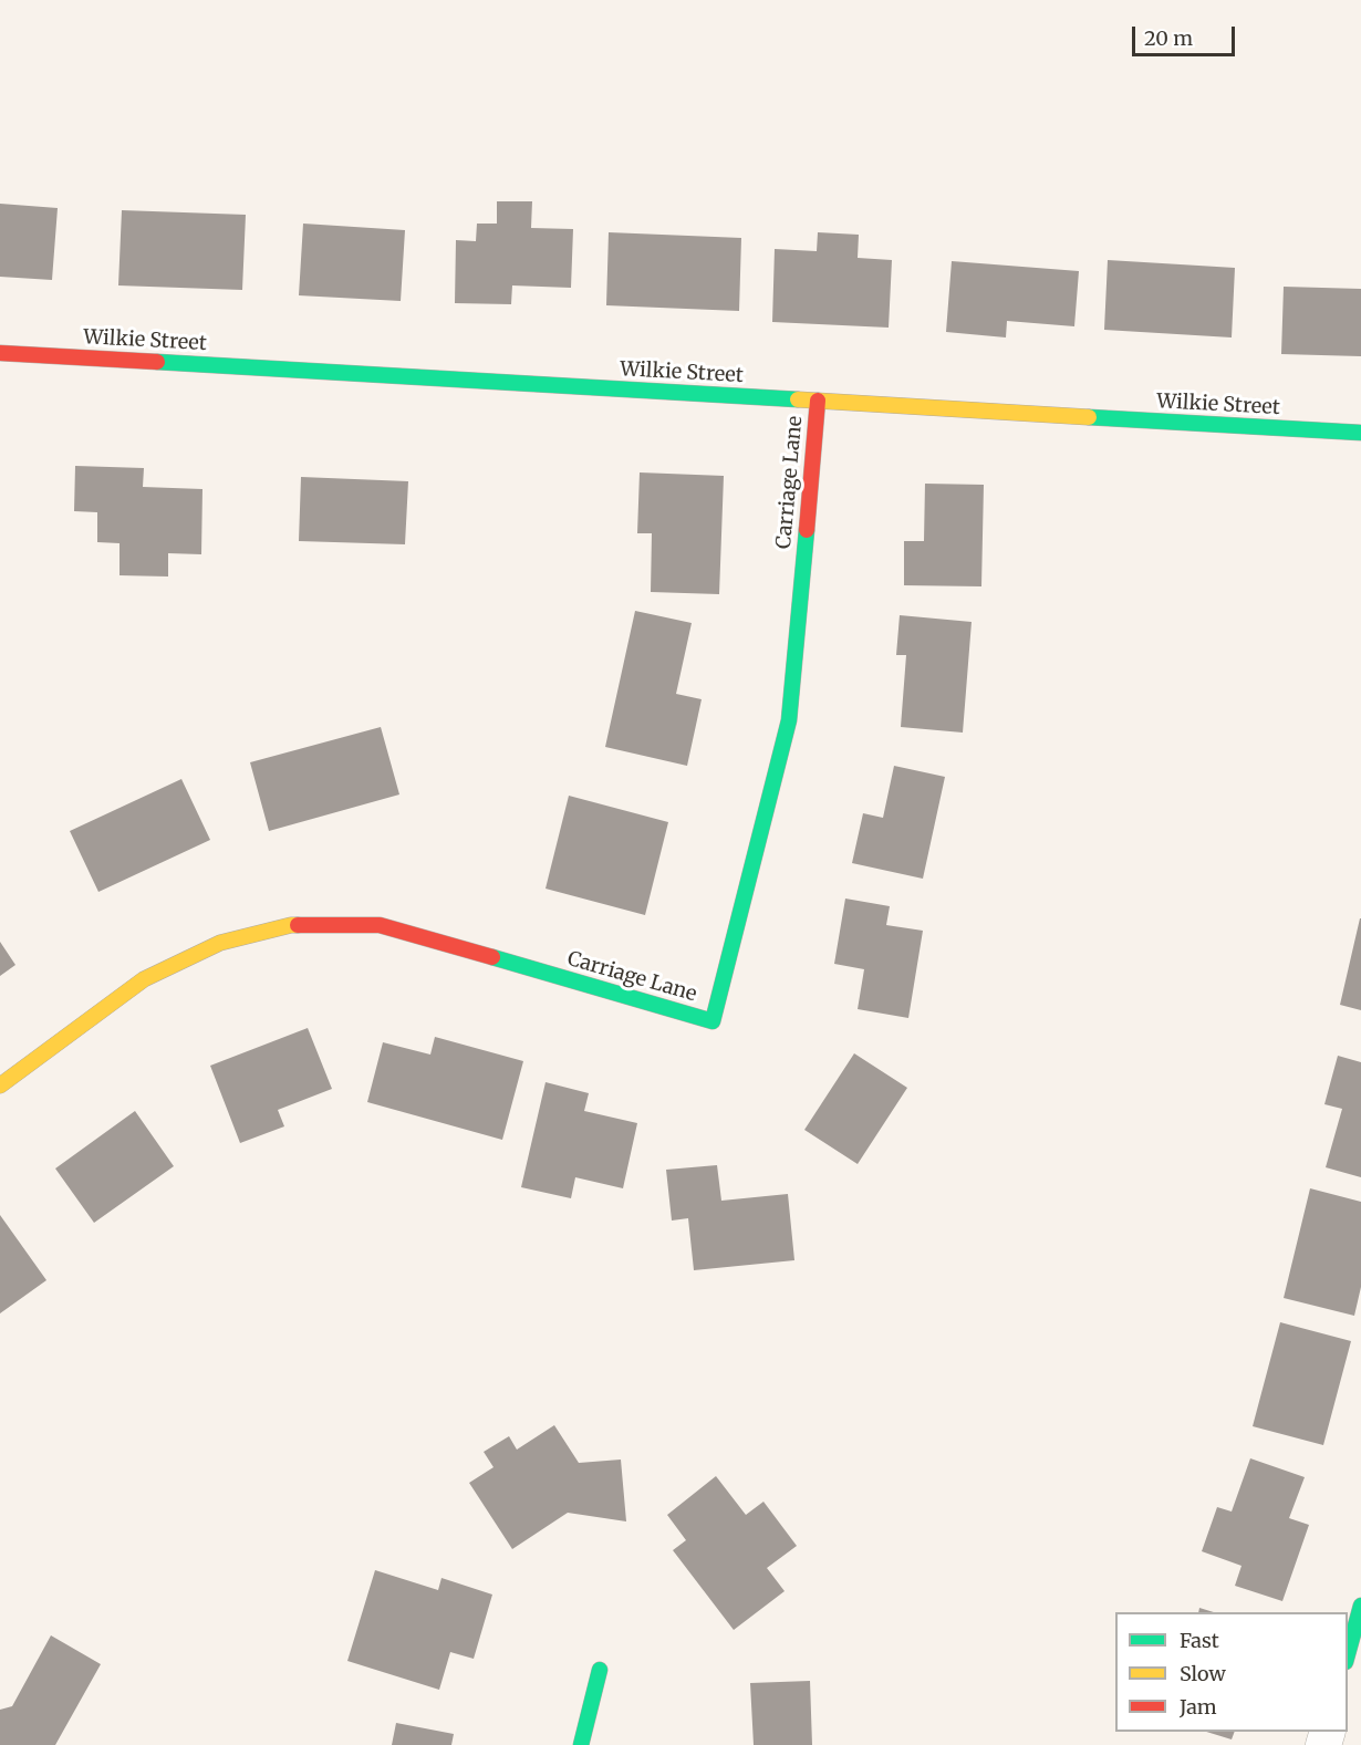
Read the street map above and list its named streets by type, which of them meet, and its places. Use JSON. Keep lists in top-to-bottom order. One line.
{"streets":{"street":["Wilkie Street","Carriage Lane"]},"crossings":[["Wilkie Street","Carriage Lane"]],"legend":["Fast","Slow","Jam"],"scale_bar":"20 m"}
